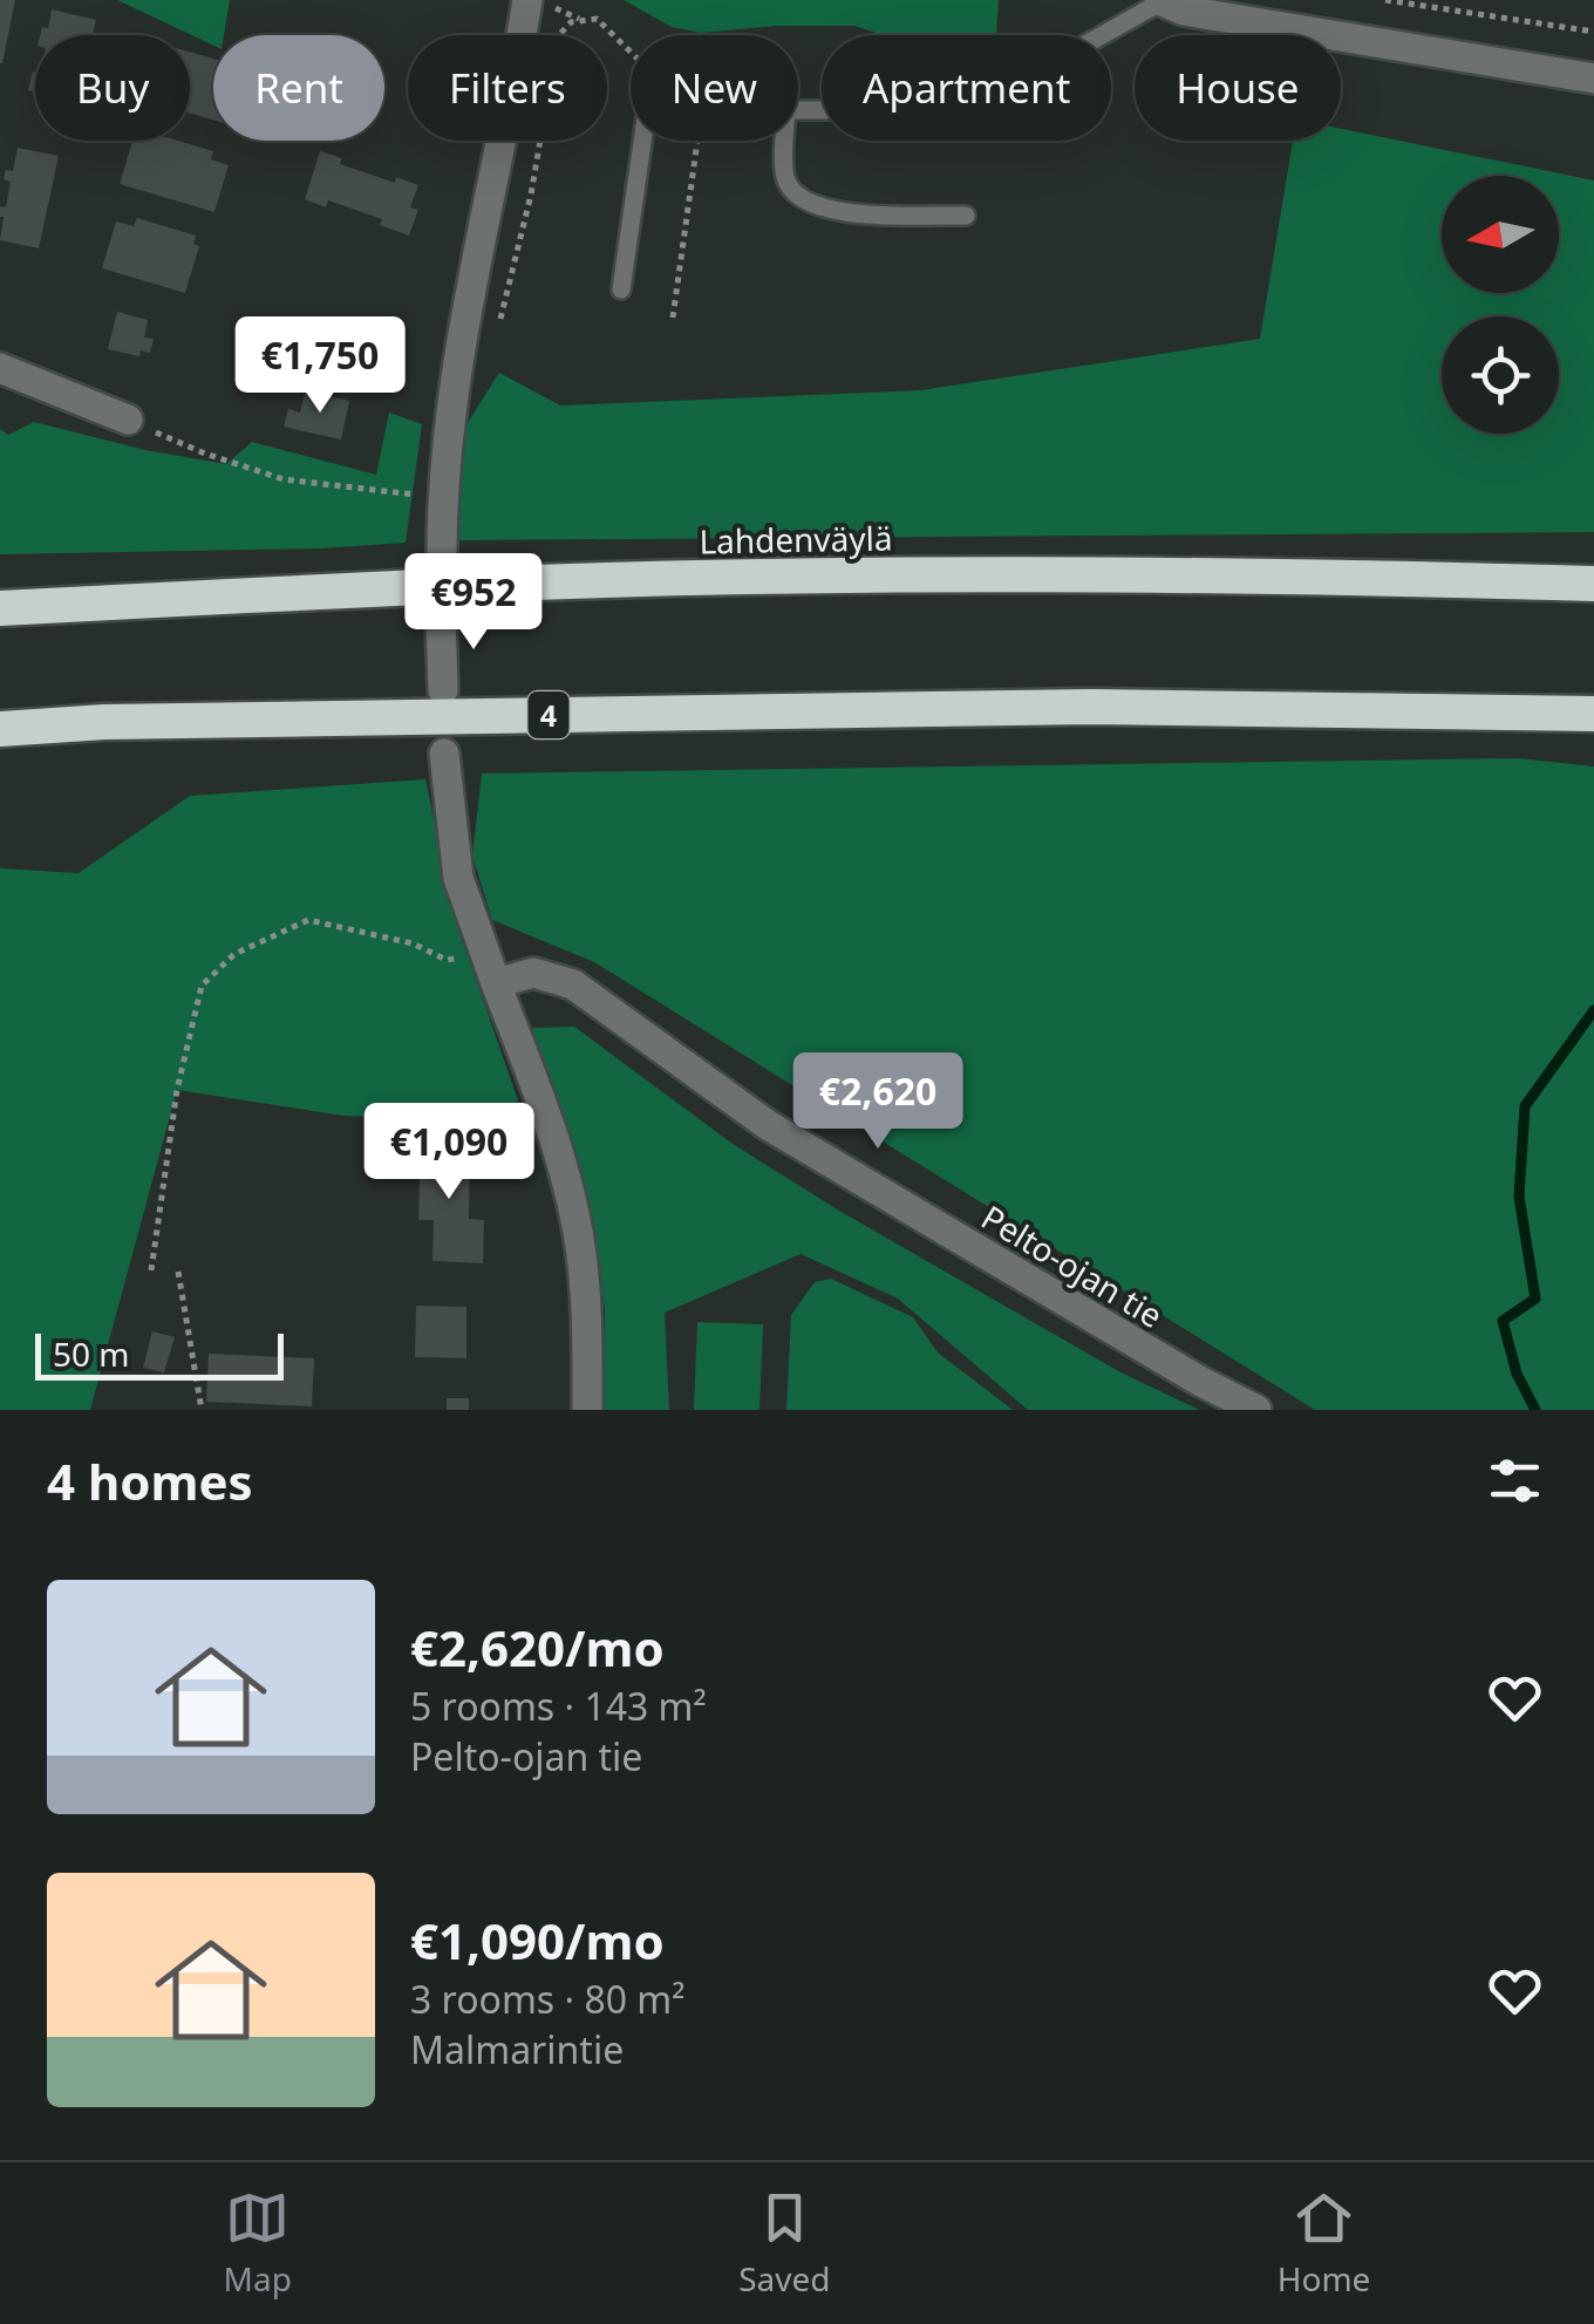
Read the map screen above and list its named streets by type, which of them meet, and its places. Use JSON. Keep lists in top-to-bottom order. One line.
{"streets":{"highway":["Lahdenväylä","4"],"street":["Pelto-ojan tie"]},"scale_bar":"50 m","north":"left","page":{"chip":["Buy","Rent","Filters","New","Apartment","House"],"price":["€1,750","€952","€2,620","€1,090"],"scale":"50 m","heading":"4 homes","list":[{"name":"€2,620/mo","note":"5 rooms · 143 m² · Pelto-ojan tie"},{"name":"€1,090/mo","note":"3 rooms · 80 m² · Malmarintie"}],"tabs":["Map","Saved","Home"]}}
